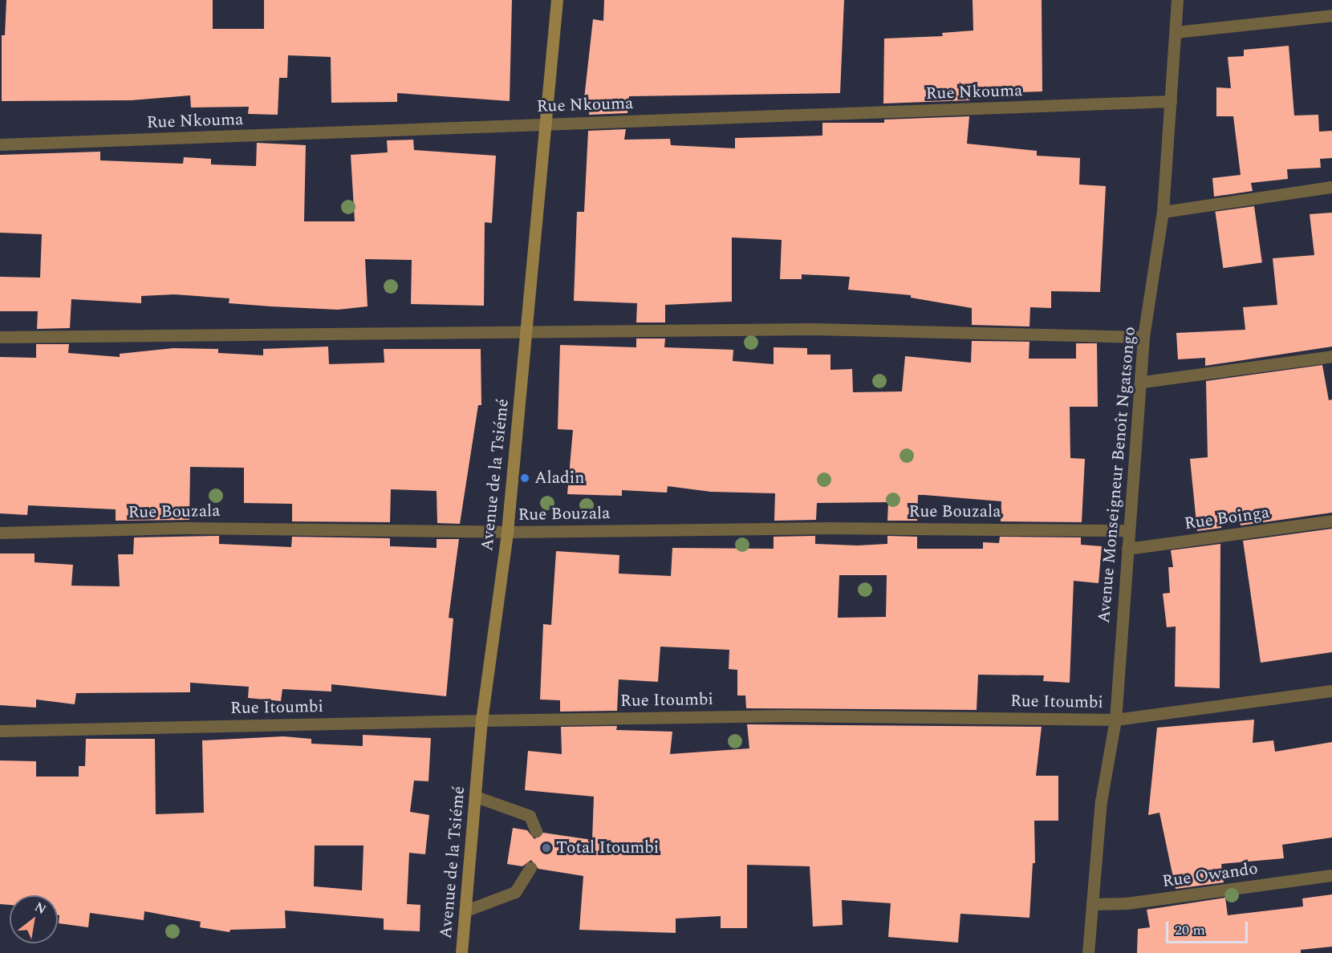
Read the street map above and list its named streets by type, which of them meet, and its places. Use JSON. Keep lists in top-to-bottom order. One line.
{"streets":{"main road":["Avenue de la Tsiémé"],"street":["Rue Nkouma","Avenue Monseigneur Benoît Ngatsongo","Rue Bouzala","Rue Boinga","Rue Itoumbi","Rue Owando"]},"crossings":[["Rue Nkouma","Avenue de la Tsiémé"],["Rue Nkouma","Avenue Monseigneur Benoît Ngatsongo"],["Avenue de la Tsiémé","Rue Bouzala"],["Avenue de la Tsiémé","Rue Itoumbi"],["Avenue Monseigneur Benoît Ngatsongo","Rue Bouzala"],["Avenue Monseigneur Benoît Ngatsongo","Rue Boinga"],["Avenue Monseigneur Benoît Ngatsongo","Rue Itoumbi"],["Avenue Monseigneur Benoît Ngatsongo","Rue Owando"]],"places":["Aladin","Total Itoumbi"],"scale_bar":"20 m","north":"top right"}
